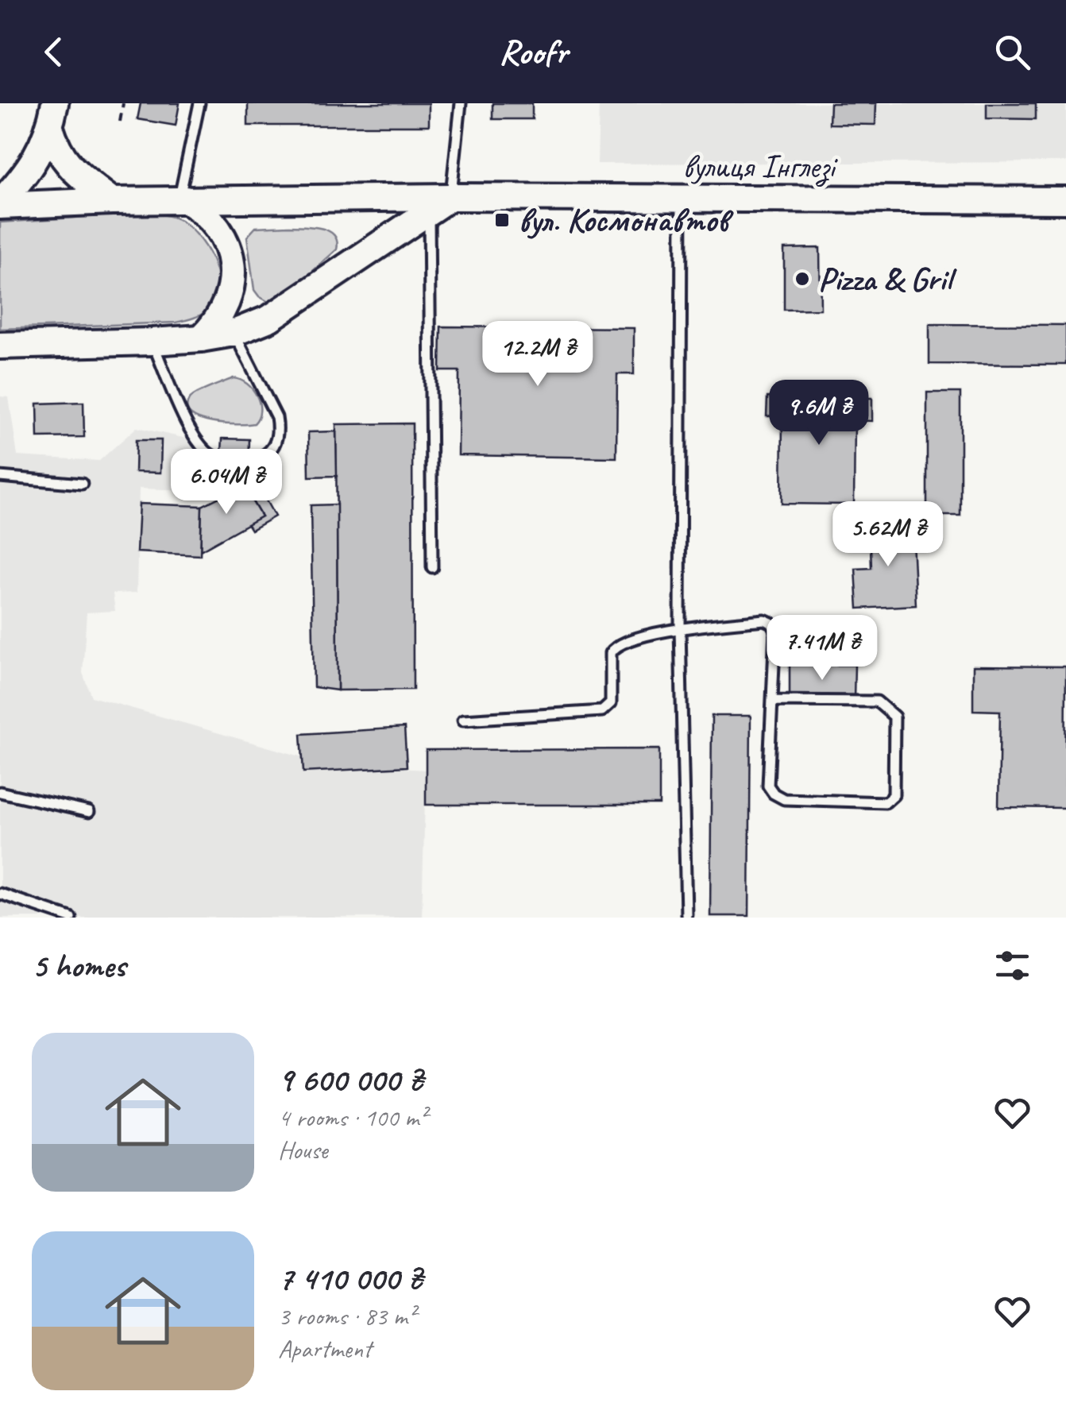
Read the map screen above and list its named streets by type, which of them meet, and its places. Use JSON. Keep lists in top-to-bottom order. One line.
{"streets":{"main road":["вулиця Інглезі"]},"places":{"transit":["вул. Космонавтов"],"other":["Pizza & Gril"]},"page":{"header":"Roofr","price":["12.2M ₴","9.6M ₴","6.04M ₴","5.62M ₴","7.41M ₴"],"heading":"5 homes","list":[{"name":"9 600 000 ₴","note":"4 rooms · 100 m² · House"},{"name":"7 410 000 ₴","note":"3 rooms · 83 m² · Apartment"}]}}
